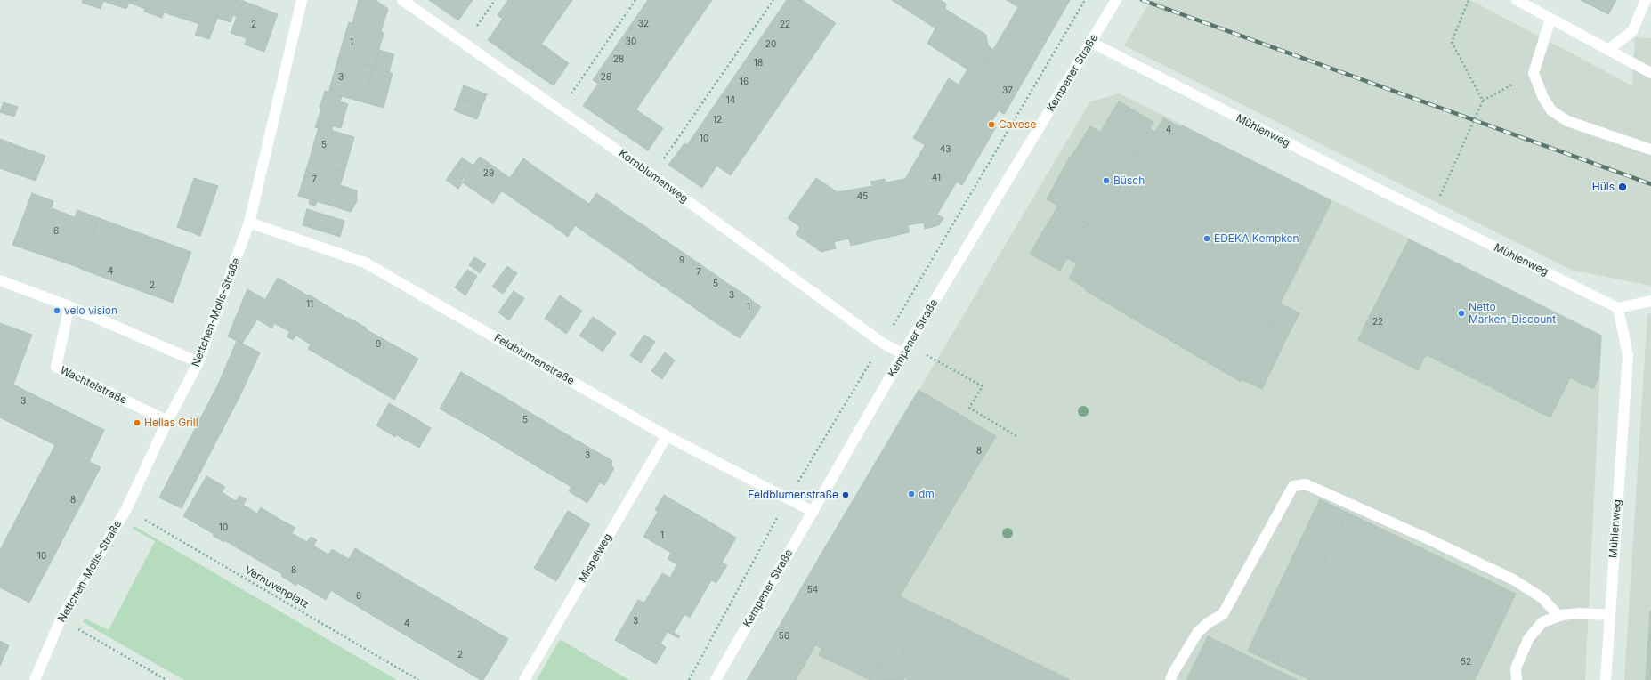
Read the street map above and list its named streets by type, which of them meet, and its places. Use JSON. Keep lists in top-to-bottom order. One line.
{"streets":{"street":["Kempener Straße","Mühlenweg","Kornblumenweg","Nettchen-Molls-Straße","Feldblumenstraße","Wachtelstraße","Mispelweg"],"path":["Verhuvenplatz"]},"crossings":[["Kempener Straße","Mühlenweg"],["Kempener Straße","Kornblumenweg"],["Kempener Straße","Feldblumenstraße"],["Nettchen-Molls-Straße","Feldblumenstraße"],["Nettchen-Molls-Straße","Wachtelstraße"],["Nettchen-Molls-Straße","Verhuvenplatz"],["Feldblumenstraße","Mispelweg"]],"places":["Cavese","Büsch","Hüls","EDEKA Kempken","velo vision","Netto Marken-Discount","Hellas Grill","dm","Feldblumenstraße"],"house_numbers":["32","2","22","30","1","20","28","18","3","26","16","37","14","12","4","10","5","43","29","41","7","45","6","9","4","7","5","2","3","11","1","22","9","3","5","8","3","8","10","1","10","8","54","6","3","4","56","2","52"]}
